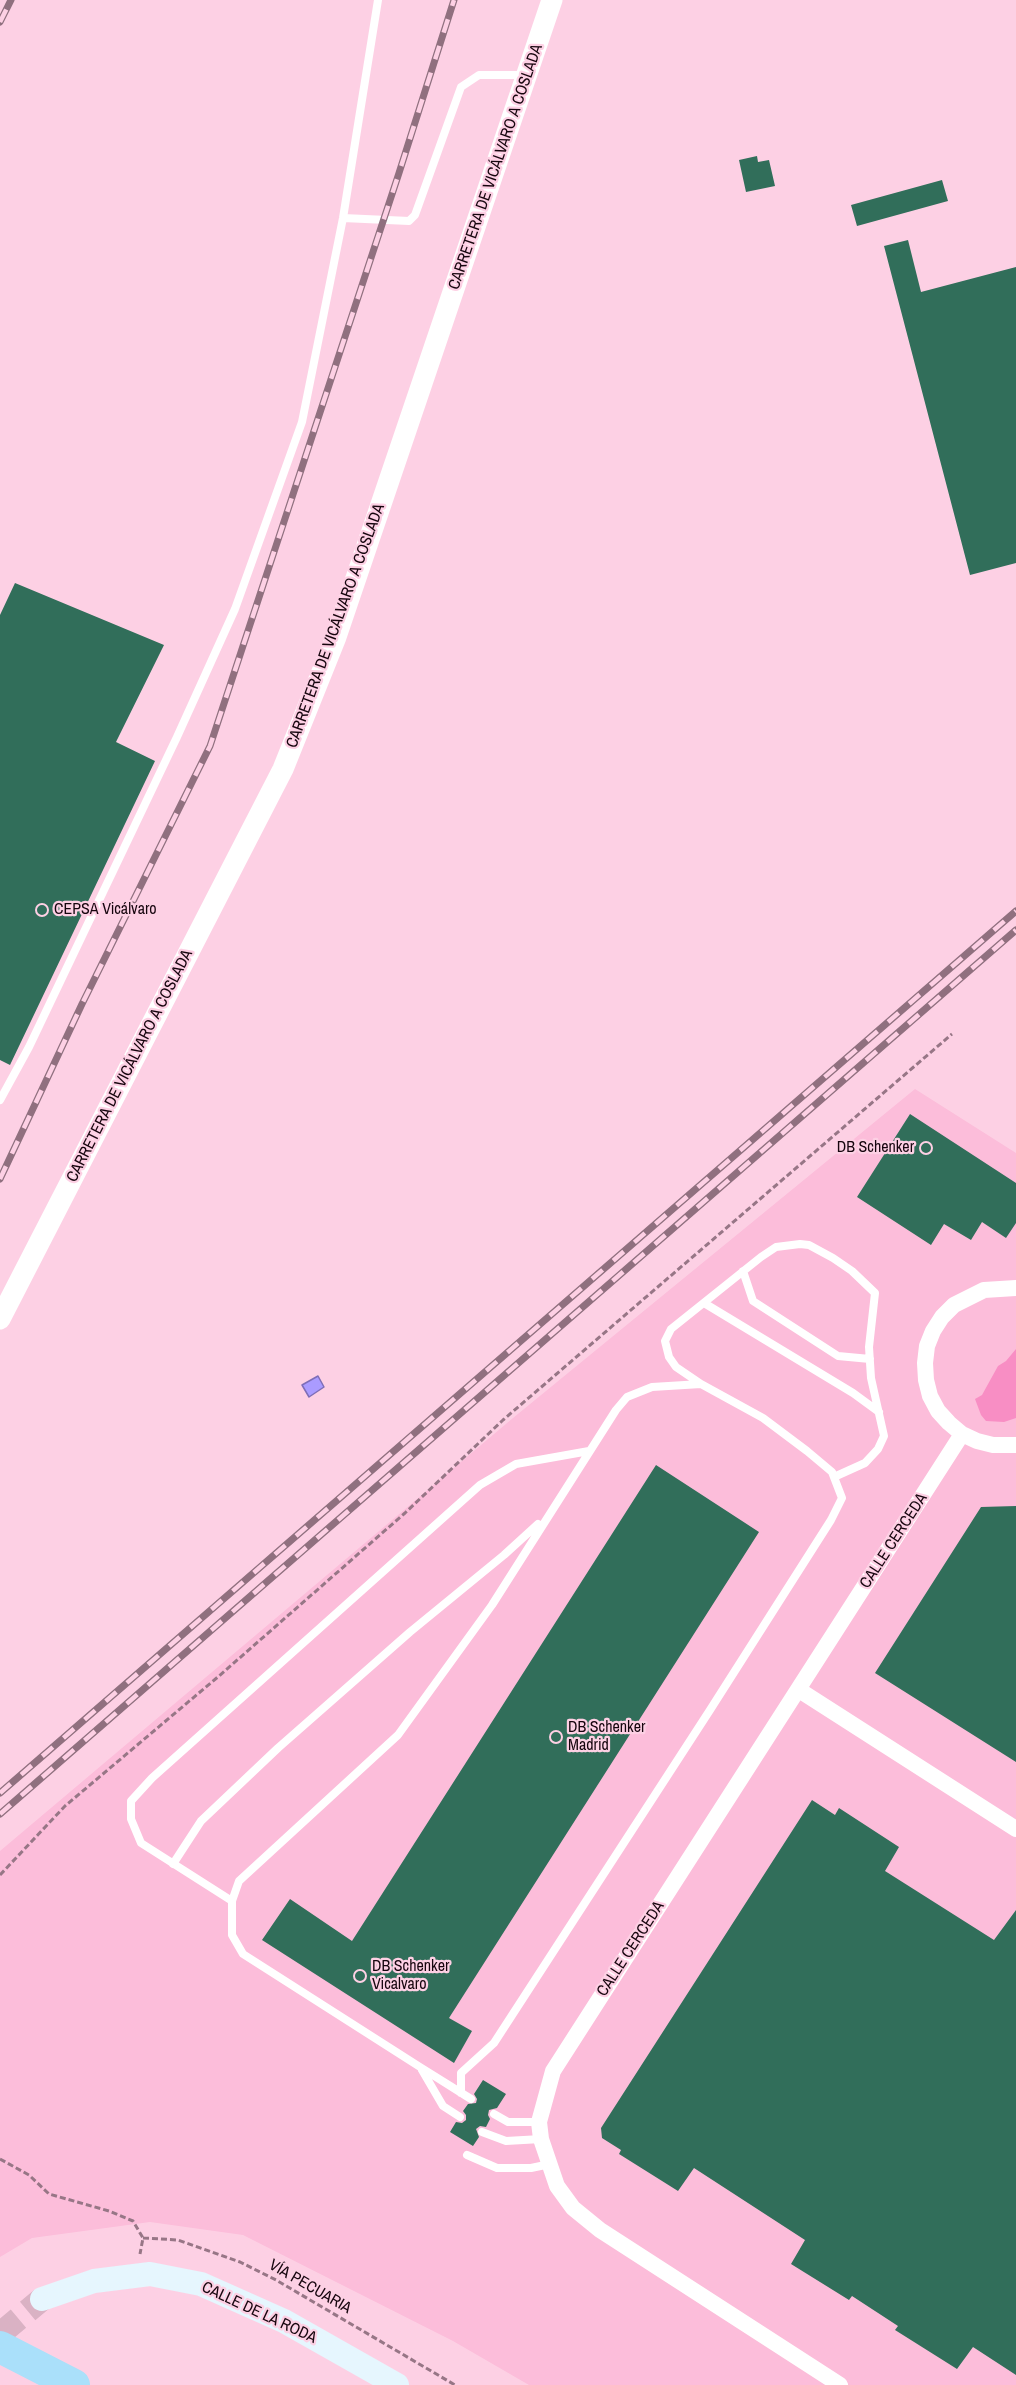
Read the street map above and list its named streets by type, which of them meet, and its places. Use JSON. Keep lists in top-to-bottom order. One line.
{"streets":{"main road":["CALLE DE LA RODA"],"street":["CARRETERA DE VICÁLVARO A COSLADA","CALLE CERCEDA"],"path":["VÍA PECUARIA"]},"places":["CEPSA Vicálvaro","DB Schenker","DB Schenker Madrid","DB Schenker Vicalvaro"]}
